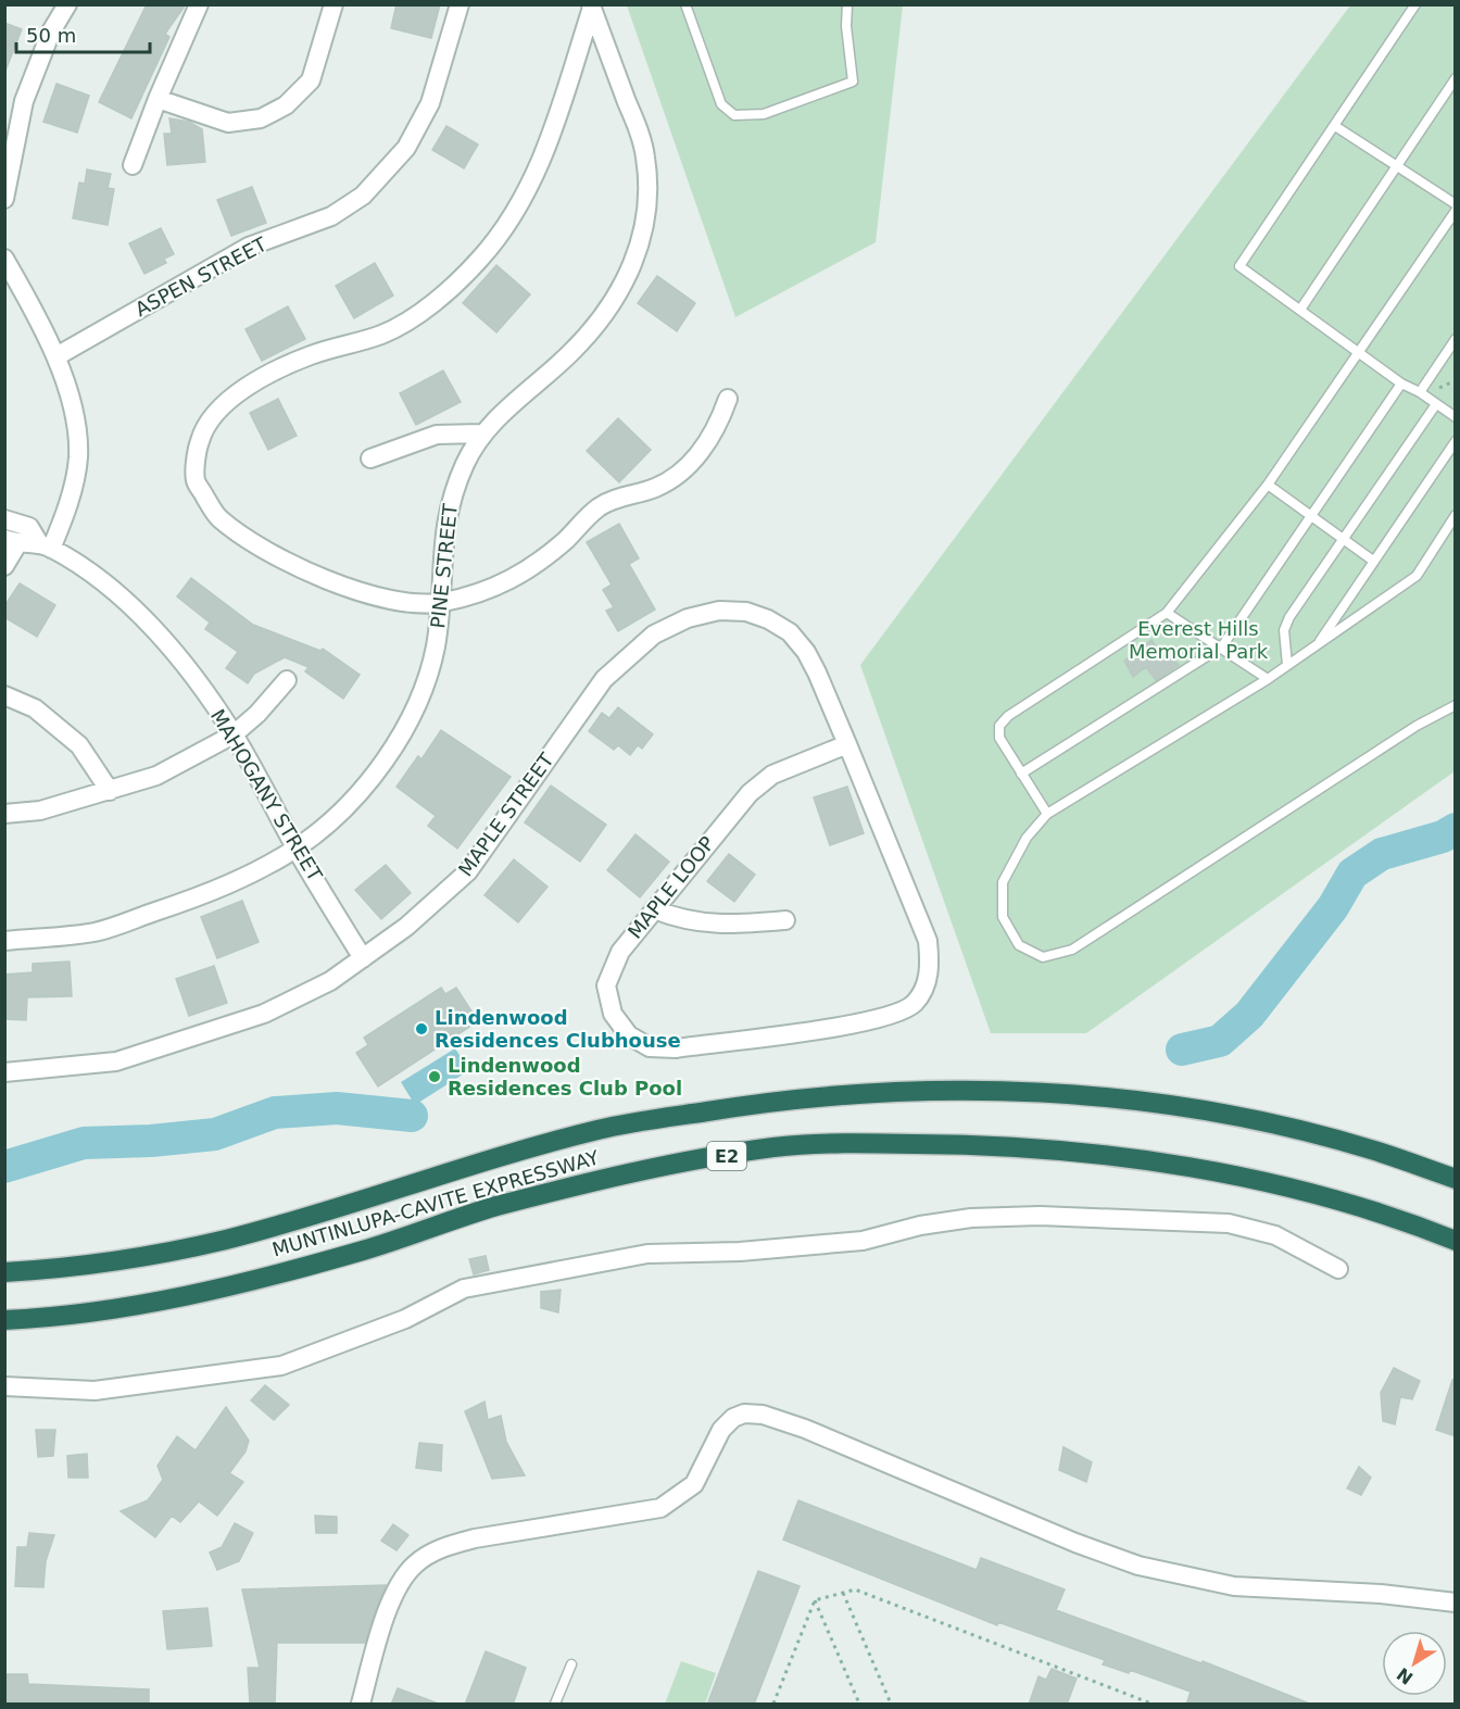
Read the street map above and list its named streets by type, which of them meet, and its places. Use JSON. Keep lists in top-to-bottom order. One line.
{"streets":{"highway":["E2","MUNTINLUPA-CAVITE EXPRESSWAY"],"street":["ASPEN STREET","PINE STREET","MAHOGANY STREET","MAPLE STREET","MAPLE LOOP"]},"crossings":[["PINE STREET","MAHOGANY STREET"],["MAHOGANY STREET","MAPLE STREET"],["MAPLE STREET","MAPLE LOOP"]],"parks":["Everest Hills Memorial Park"],"places":["Lindenwood Residences Clubhouse","Lindenwood Residences Club Pool"],"scale_bar":"50 m","north":"bottom left"}
